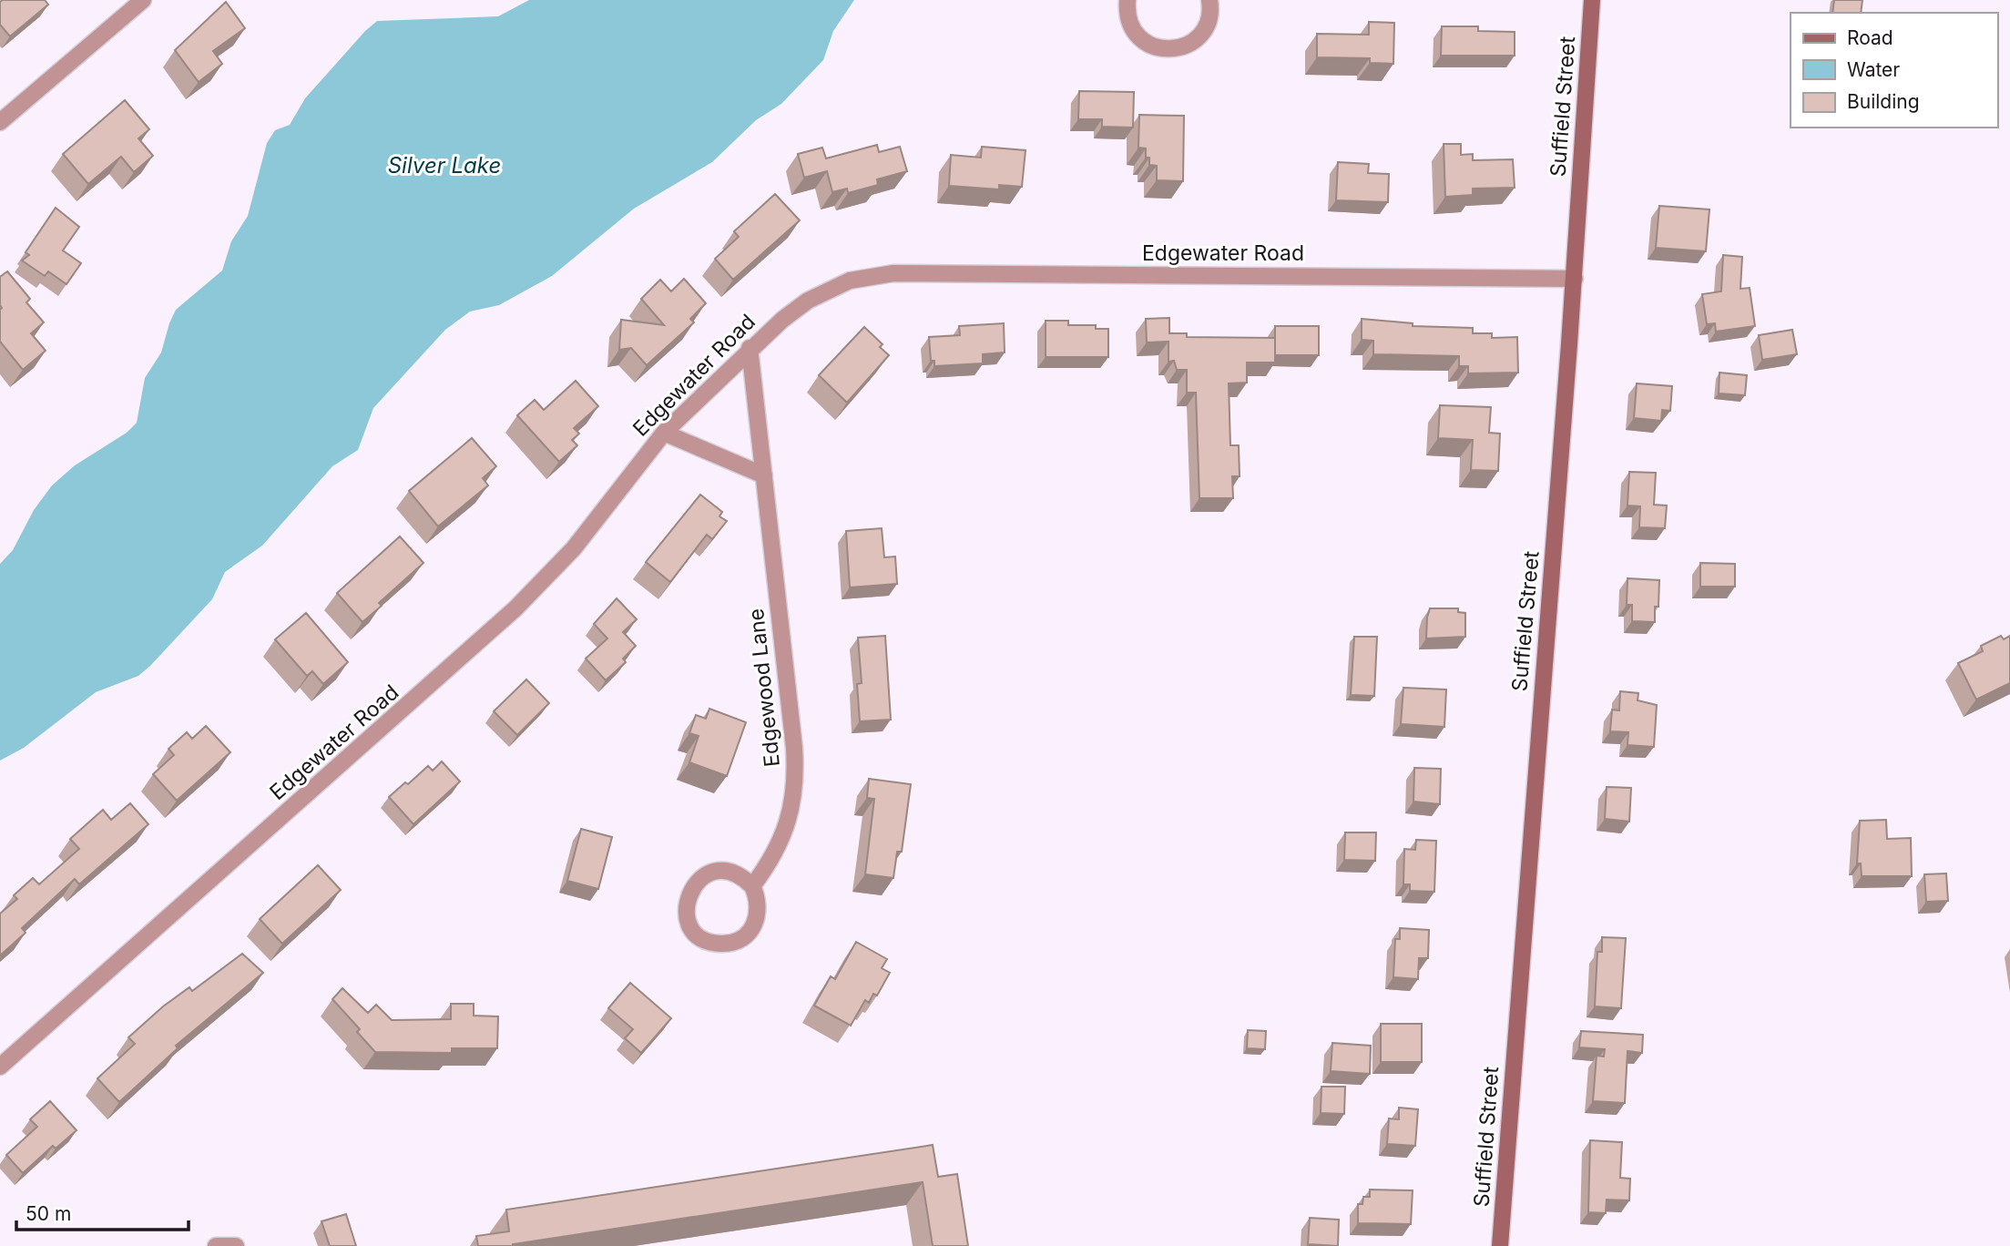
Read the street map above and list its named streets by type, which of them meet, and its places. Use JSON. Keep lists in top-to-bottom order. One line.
{"streets":{"main road":["Suffield Street"],"street":["Edgewater Road","Edgewood Lane"]},"crossings":[["Suffield Street","Edgewater Road"],["Edgewater Road","Edgewood Lane"]],"water":["Silver Lake"],"legend":["Road","Water","Building"],"scale_bar":"50 m"}
